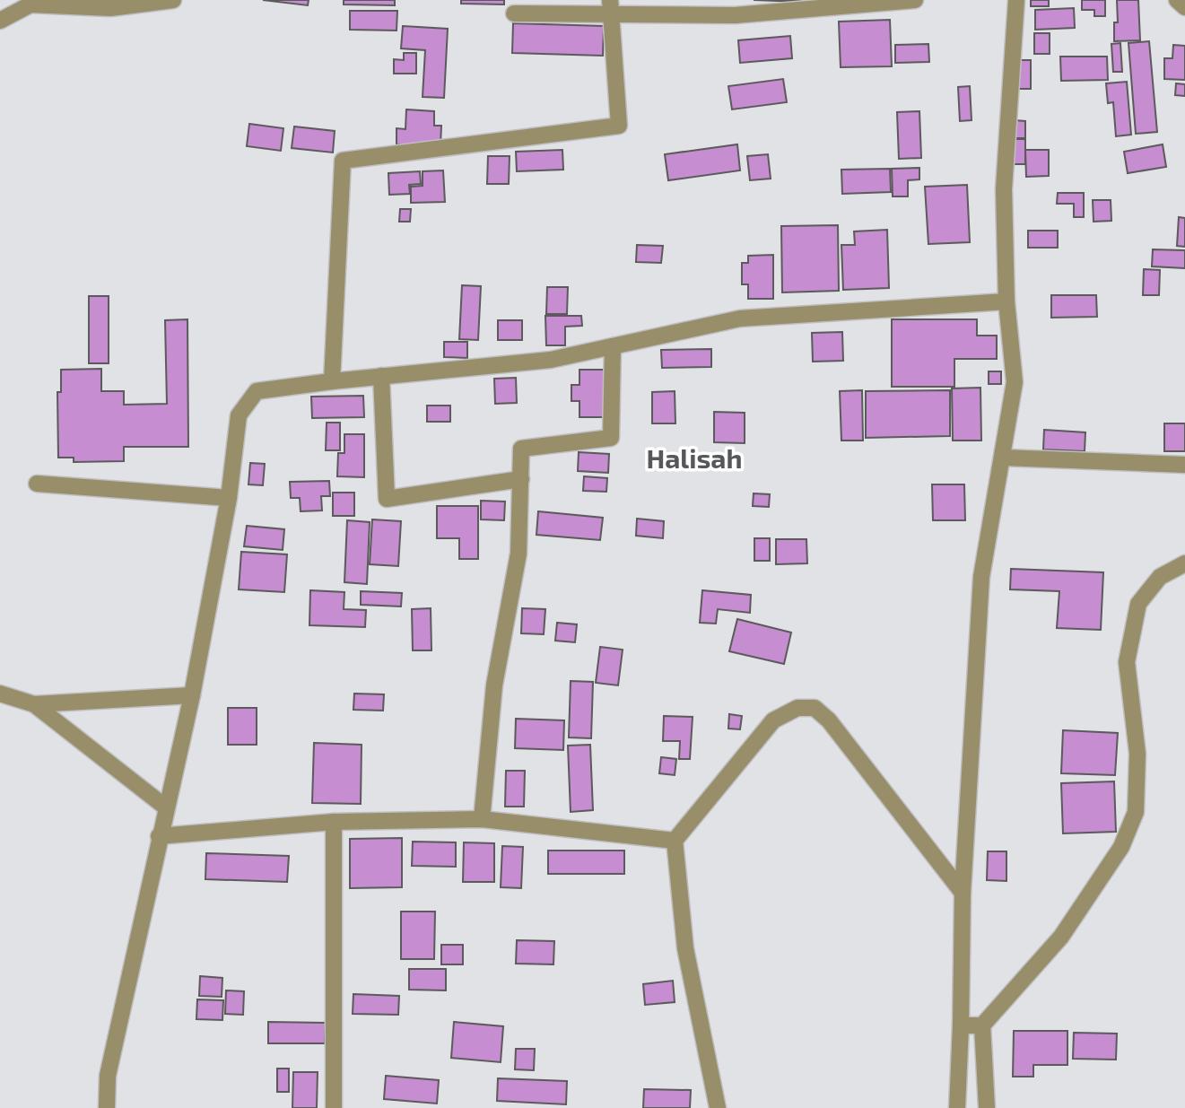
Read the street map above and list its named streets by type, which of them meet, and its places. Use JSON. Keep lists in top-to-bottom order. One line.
{"districts":["Halisah"]}
